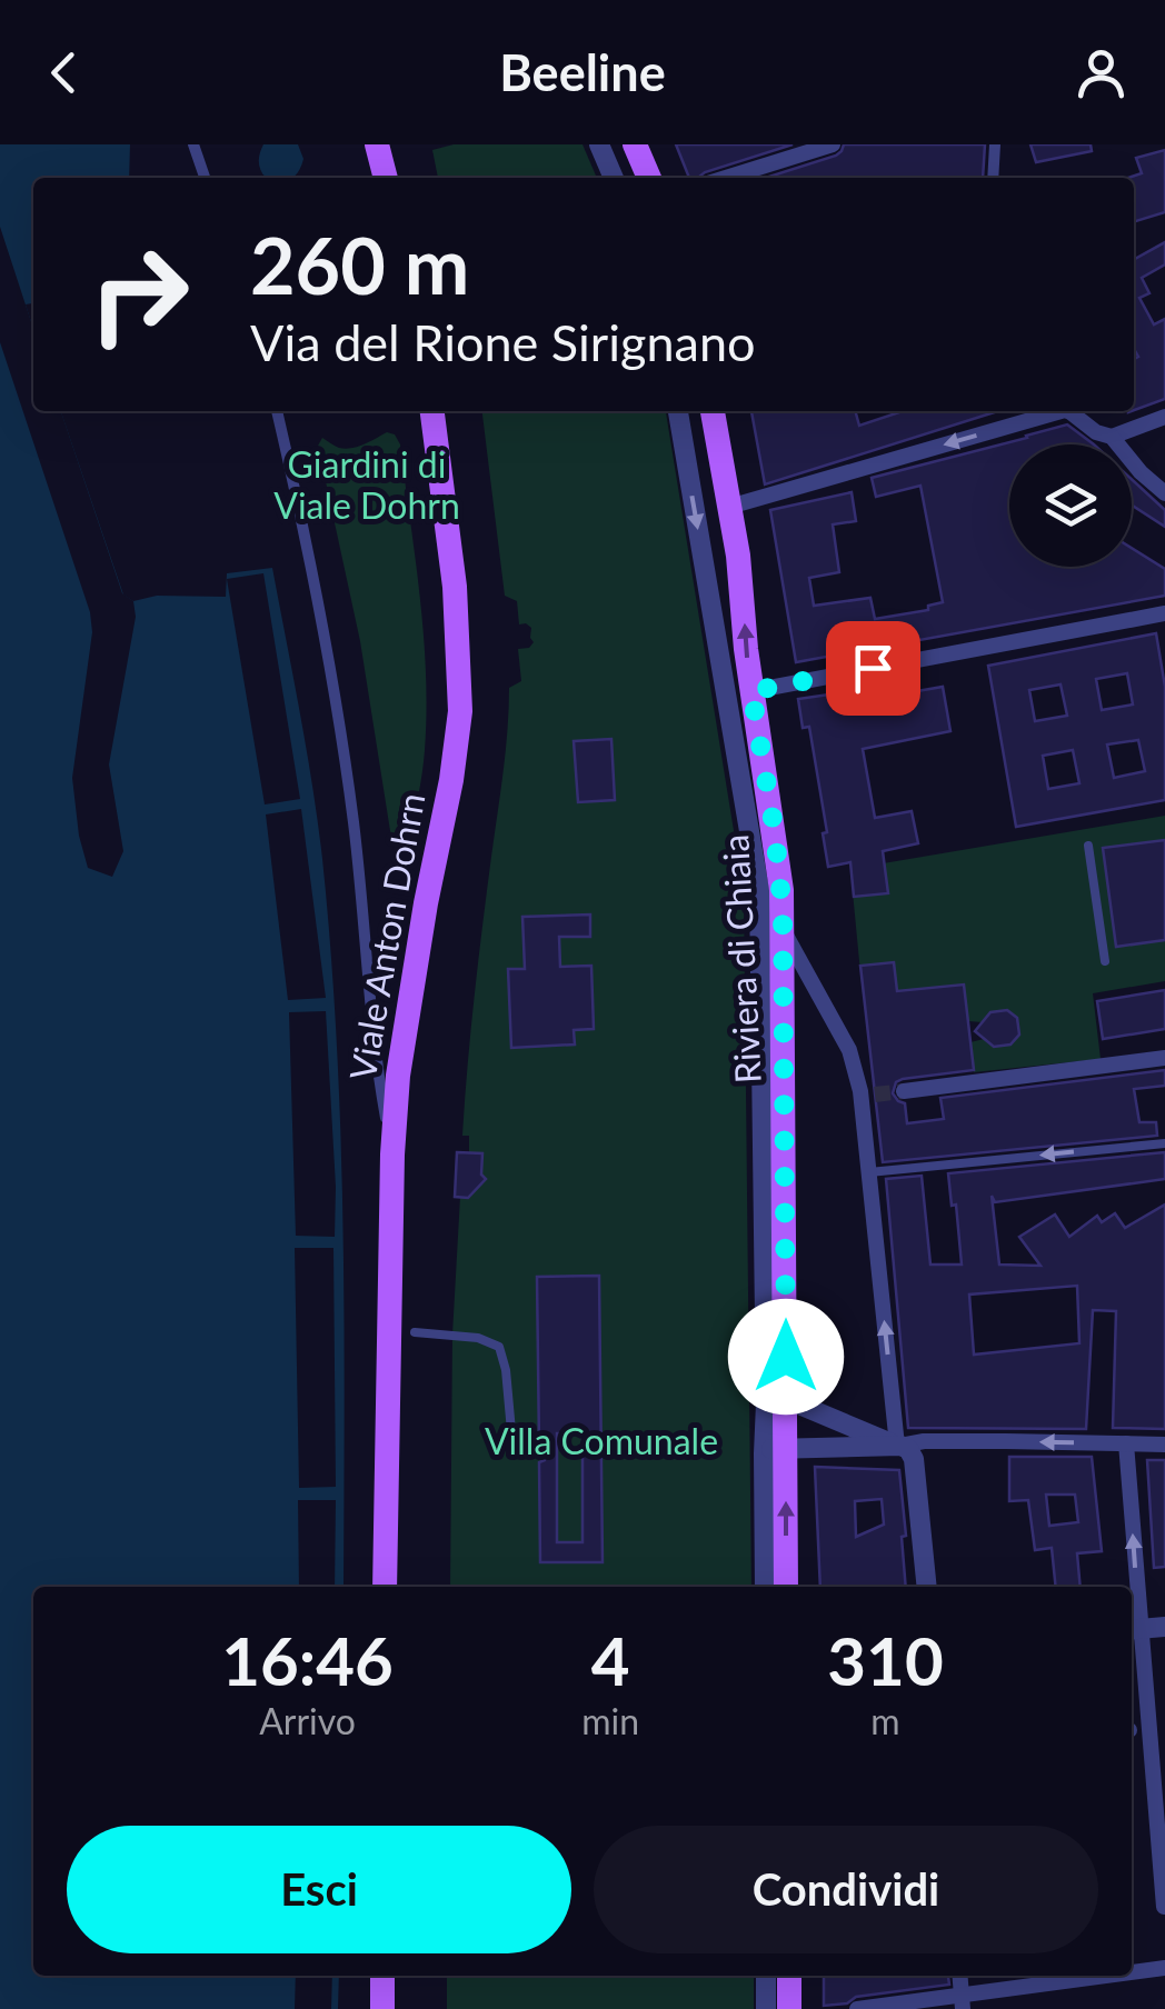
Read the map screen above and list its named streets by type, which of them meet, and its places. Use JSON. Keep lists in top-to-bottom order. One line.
{"streets":{"main road":["Viale Anton Dohrn","Riviera di Chiaia"]},"parks":["Giardini di Viale Dohrn","Villa Comunale"],"page":{"header":"Beeline","turn":["260 m","Via del Rione Sirignano"],"eta":["16:46","Arrivo","4","min","310","m"],"buttons":["Esci","Condividi"]}}
